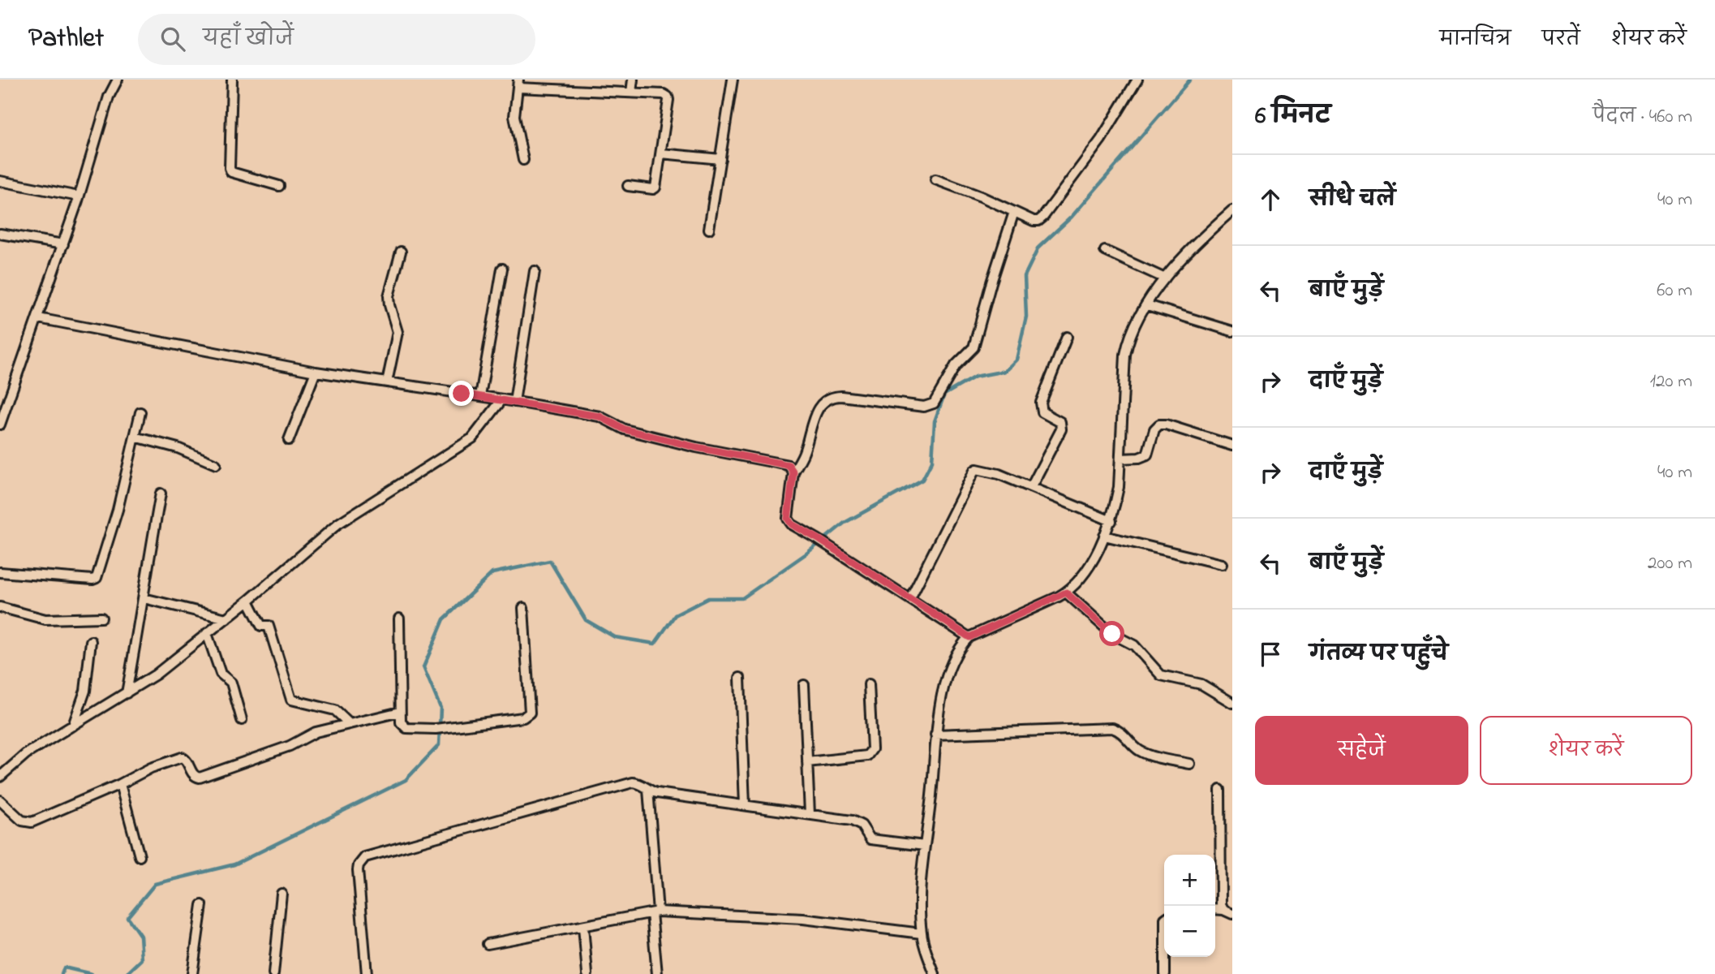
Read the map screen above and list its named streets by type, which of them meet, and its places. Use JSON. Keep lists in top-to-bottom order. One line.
{"page":{"header":"Pathlet","search":"यहाँ खोजें","nav":["मानचित्र","परतें","शेयर करें"],"heading":["6 मिनट","पैदल · 460 m"],"list":[["सीधे चलें","40 m"],["बाएँ मुड़ें","60 m"],["दाएँ मुड़ें","120 m"],["दाएँ मुड़ें","40 m"],["बाएँ मुड़ें","200 m"],"गंतव्य पर पहुँचे"],"buttons":["सहेजें","शेयर करें"],"map_buttons":["+","−"]}}
